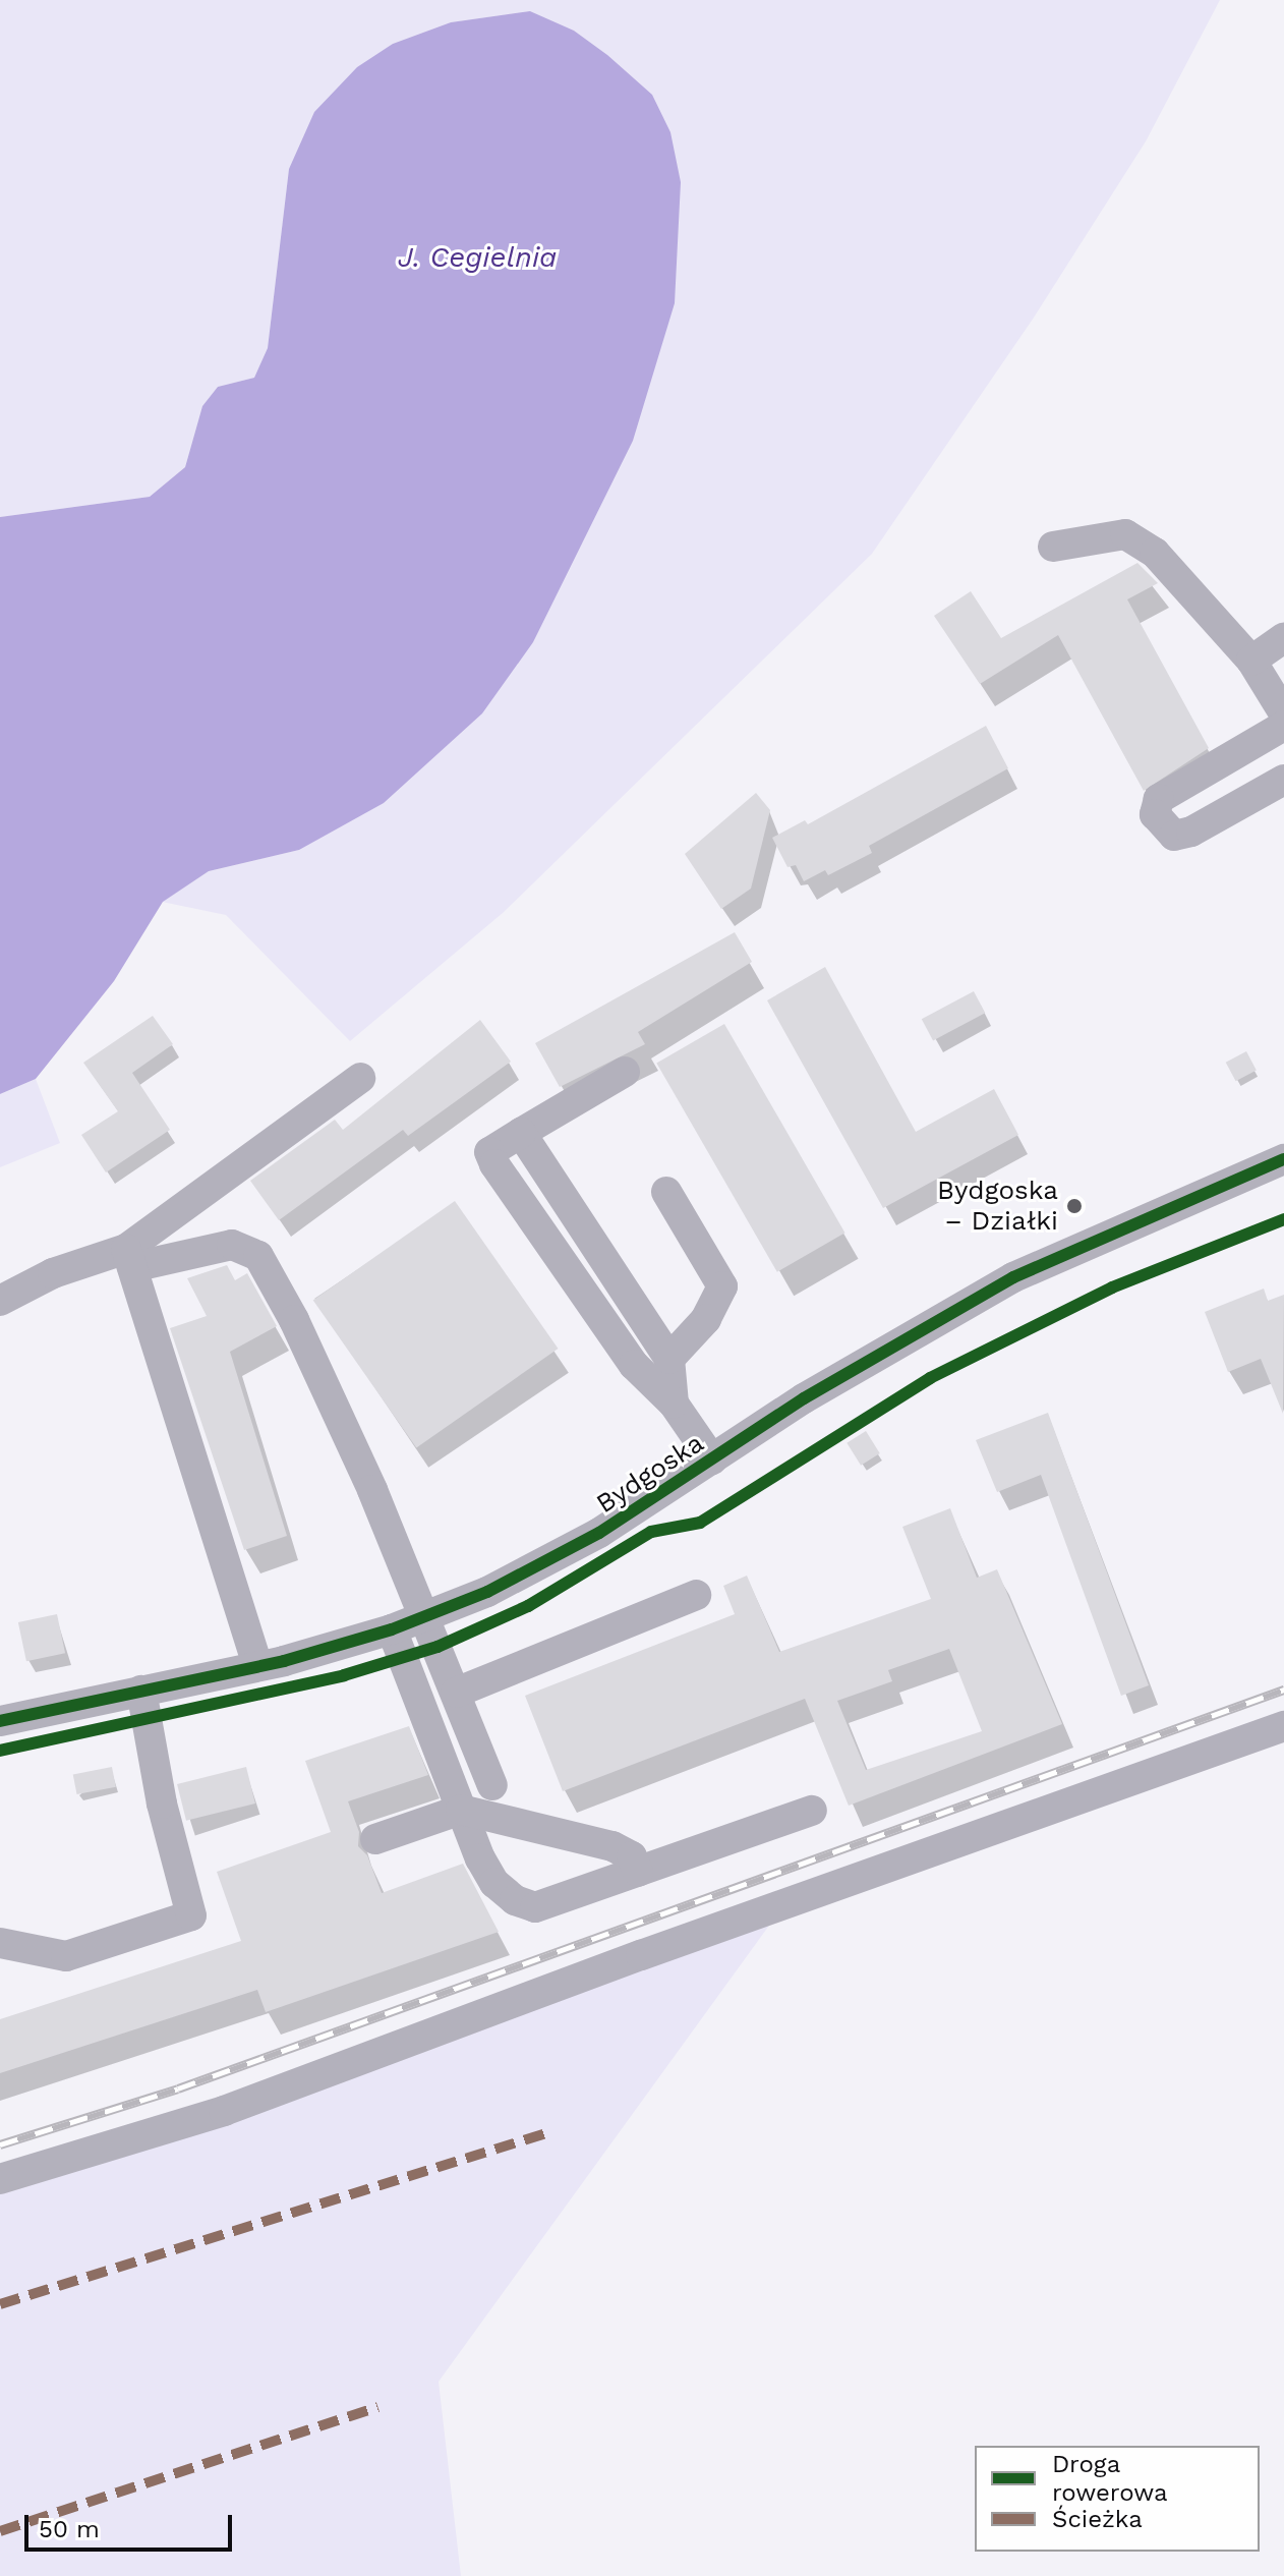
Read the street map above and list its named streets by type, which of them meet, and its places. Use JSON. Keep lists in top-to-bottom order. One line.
{"streets":{"street":["Bydgoska"]},"water":["J. Cegielnia"],"places":["Bydgoska – Działki"],"legend":["Droga rowerowa","Ścieżka"],"scale_bar":"50 m"}
